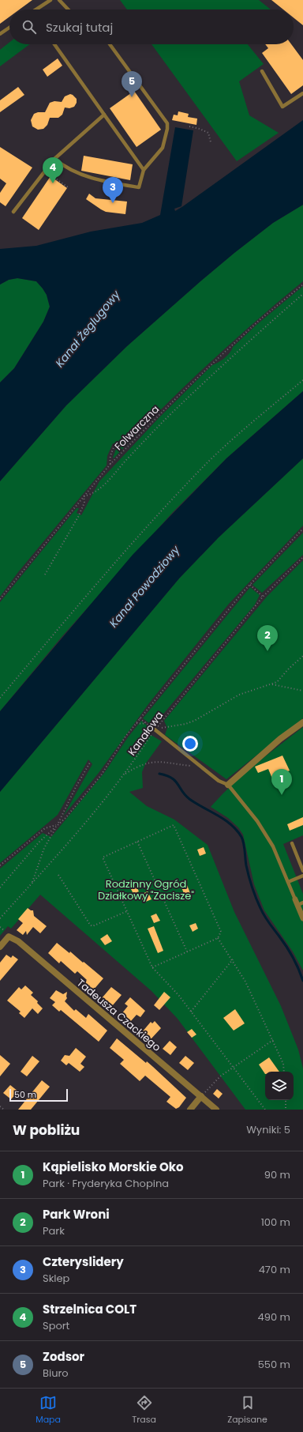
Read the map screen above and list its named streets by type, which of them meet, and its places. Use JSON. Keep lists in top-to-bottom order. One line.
{"streets":{"street":["Tadeusza Czackiego"],"path":["Folwarczna","Kanałowa"]},"water":["Kanał Żeglugowy","Kanał Powodziowy"],"parks":["Rodzinny Ogród Działkowy \"Zacisze\""],"scale_bar":"50 m","page":{"search":"Szukaj tutaj","pins":["5","4","3","2","1"],"scale":"50 m","heading":["W pobliżu","Wyniki: 5"],"list":[{"mark":"1","name":"Kąpielisko Morskie Oko","note":"Park · Fryderyka Chopina","value":"90 m"},{"mark":"2","name":"Park Wroni","note":"Park","value":"100 m"},{"mark":"3","name":"Czteryslidery","note":"Sklep","value":"470 m"},{"mark":"4","name":"Strzelnica COLT","note":"Sport","value":"490 m"},{"mark":"5","name":"Zodsor","note":"Biuro","value":"550 m"}],"nav":["Mapa","Trasa","Zapisane"]}}
